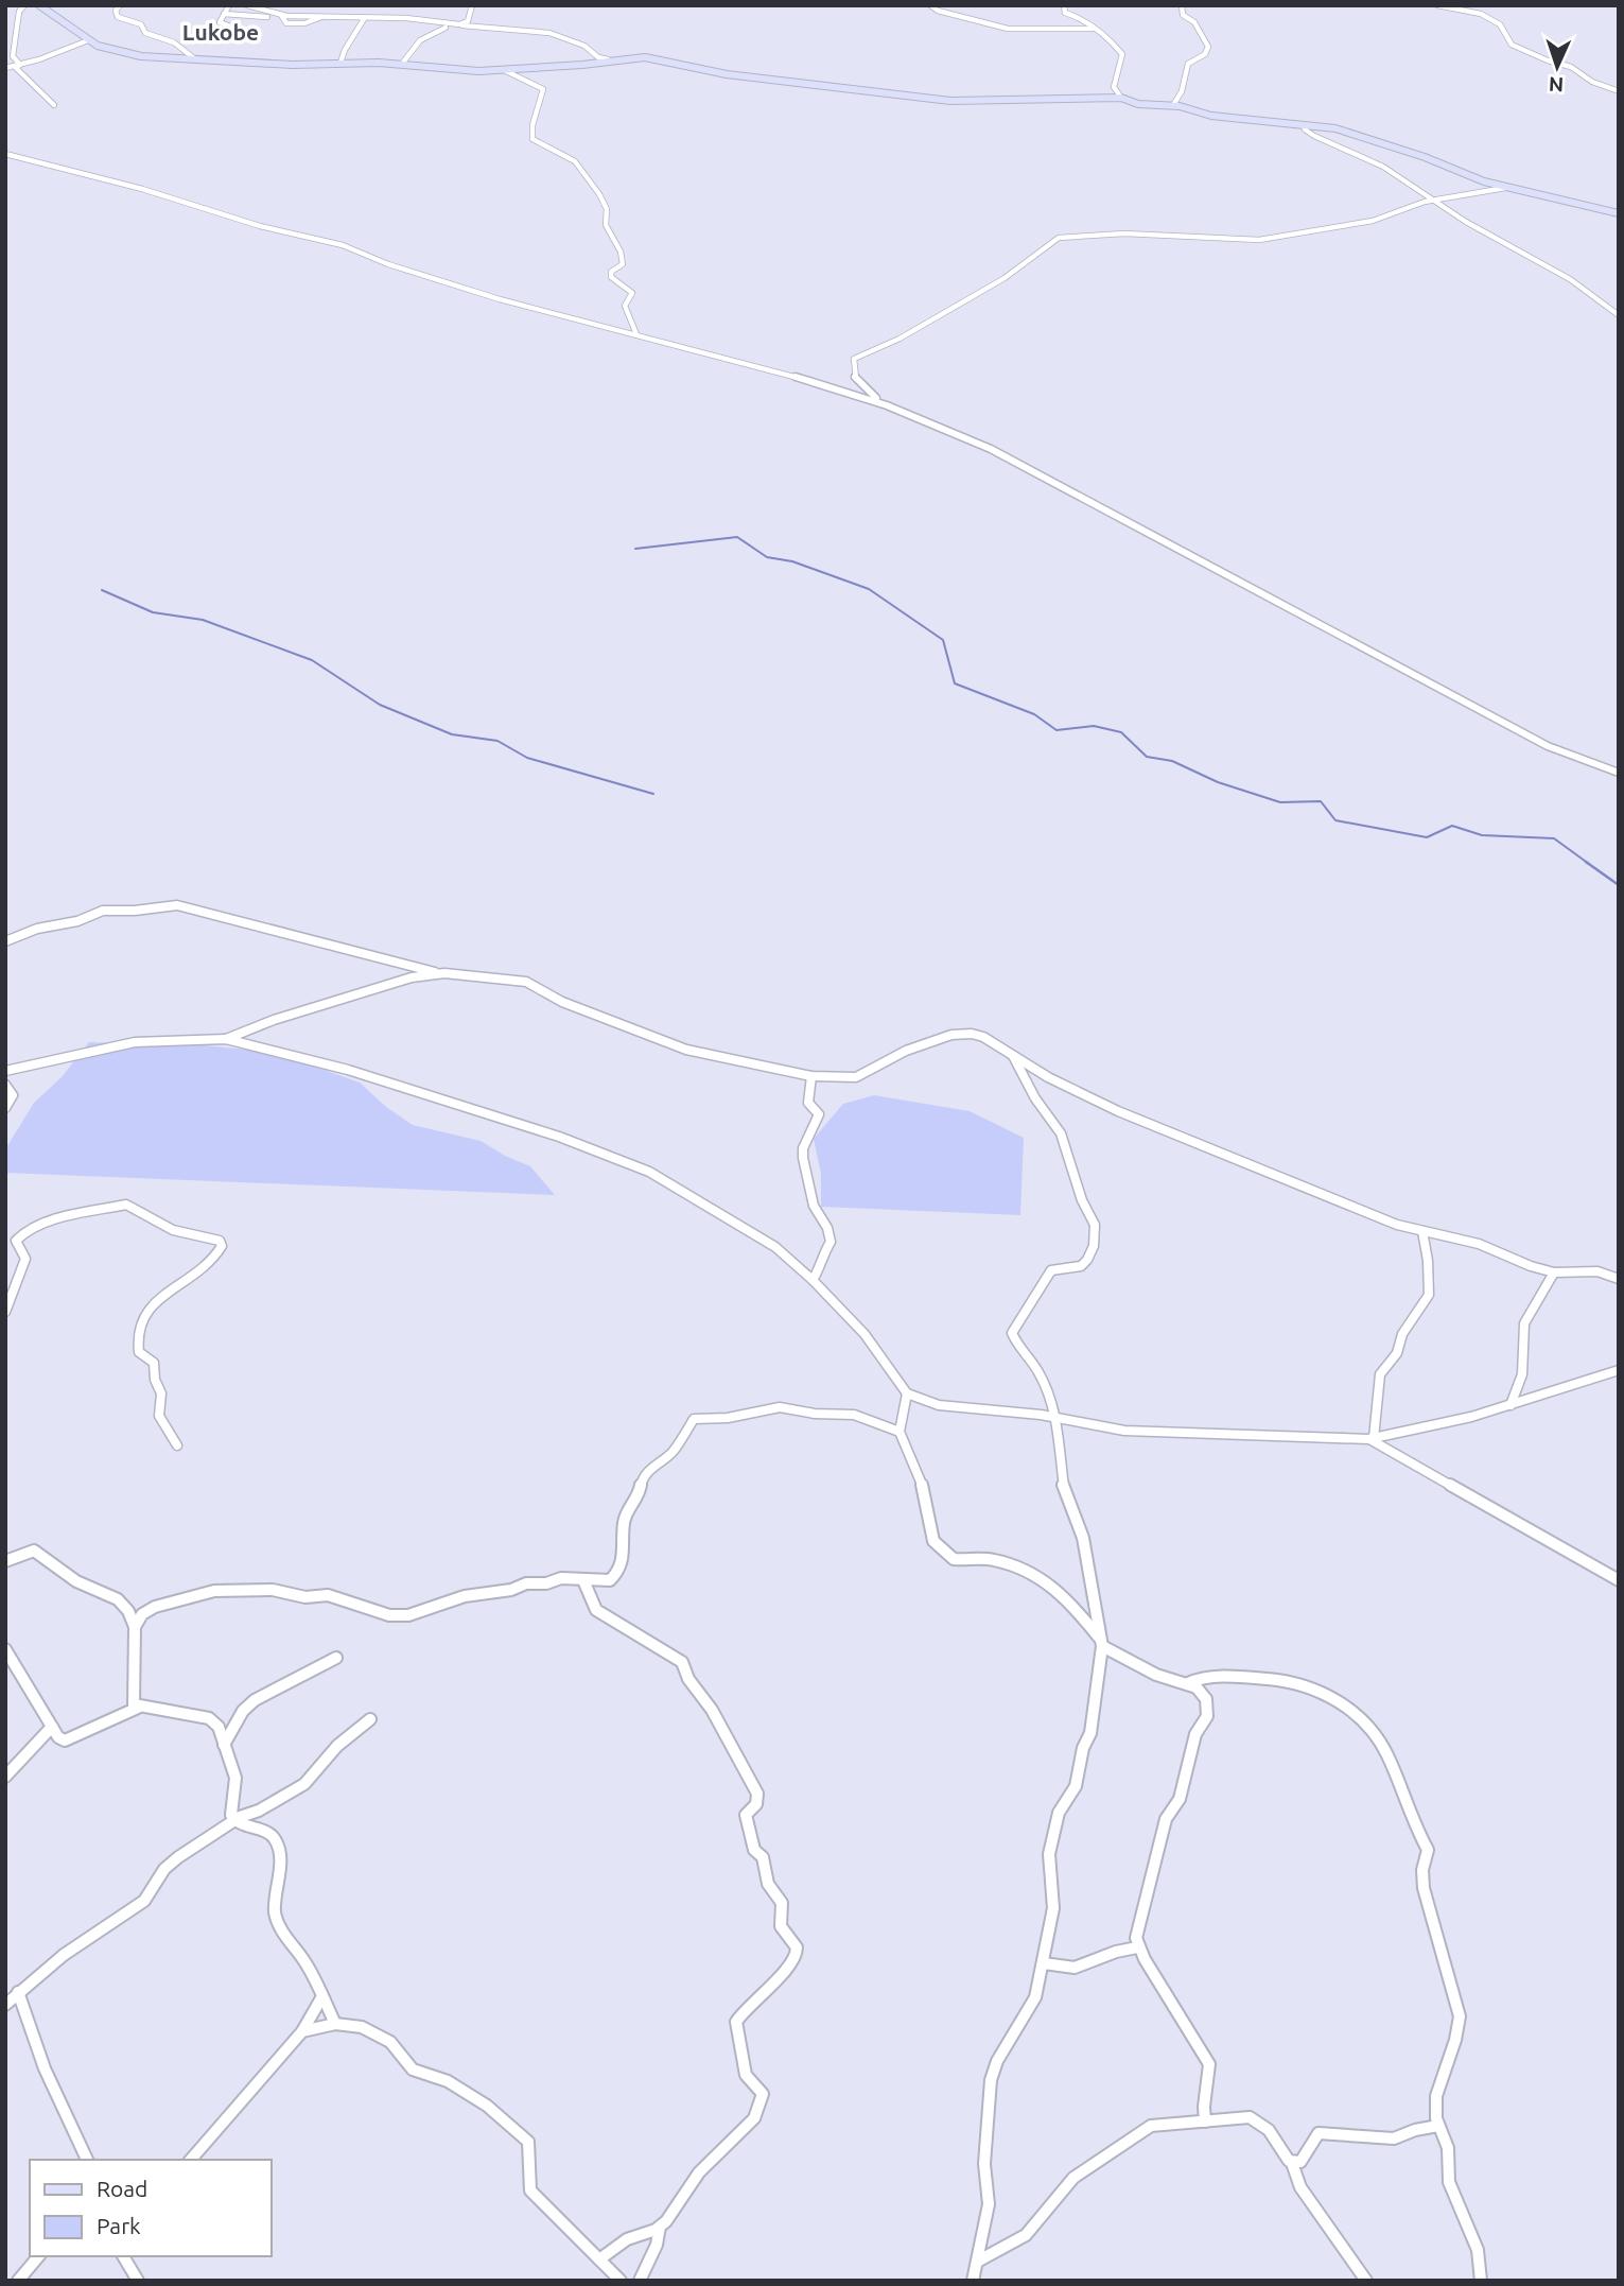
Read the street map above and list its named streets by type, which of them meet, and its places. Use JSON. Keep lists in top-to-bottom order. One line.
{"districts":["Lukobe"],"legend":["Road","Park"],"north":"bottom"}
